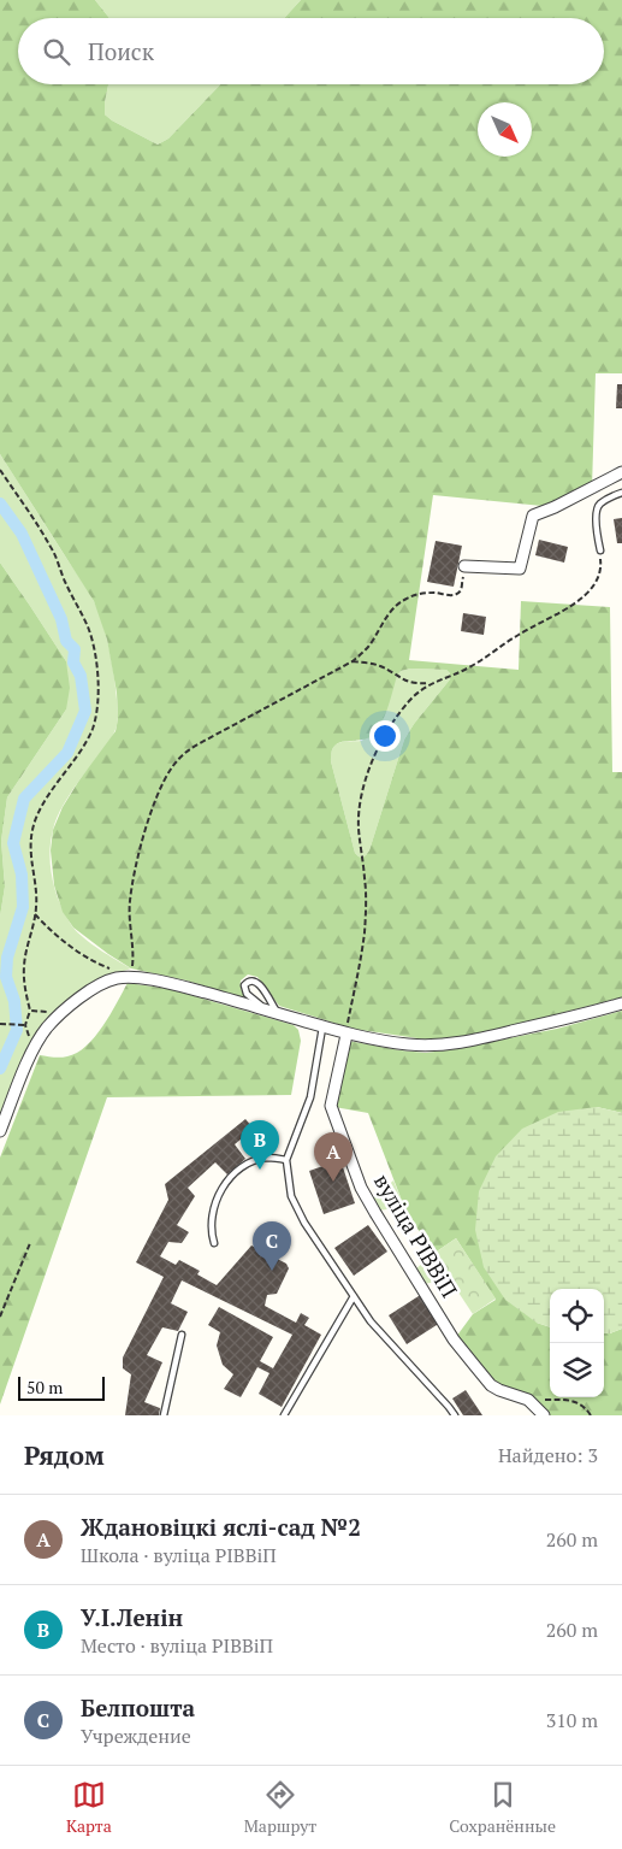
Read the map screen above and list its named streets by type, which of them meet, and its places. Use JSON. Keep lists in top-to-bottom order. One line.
{"streets":{"street":["вуліца РІВВіП"]},"scale_bar":"50 m","north":"bottom right","page":{"search":"Поиск","pins":["B","A","C"],"scale":"50 m","heading":["Рядом","Найдено: 3"],"list":[{"mark":"A","name":"Ждановіцкі яслі-сад №2","note":"Школа · вуліца РІВВіП","value":"260 m"},{"mark":"B","name":"У.І.Ленін","note":"Место · вуліца РІВВіП","value":"260 m"},{"mark":"C","name":"Белпошта","note":"Учреждение","value":"310 m"}],"nav":["Карта","Маршрут","Сохранённые"]}}
